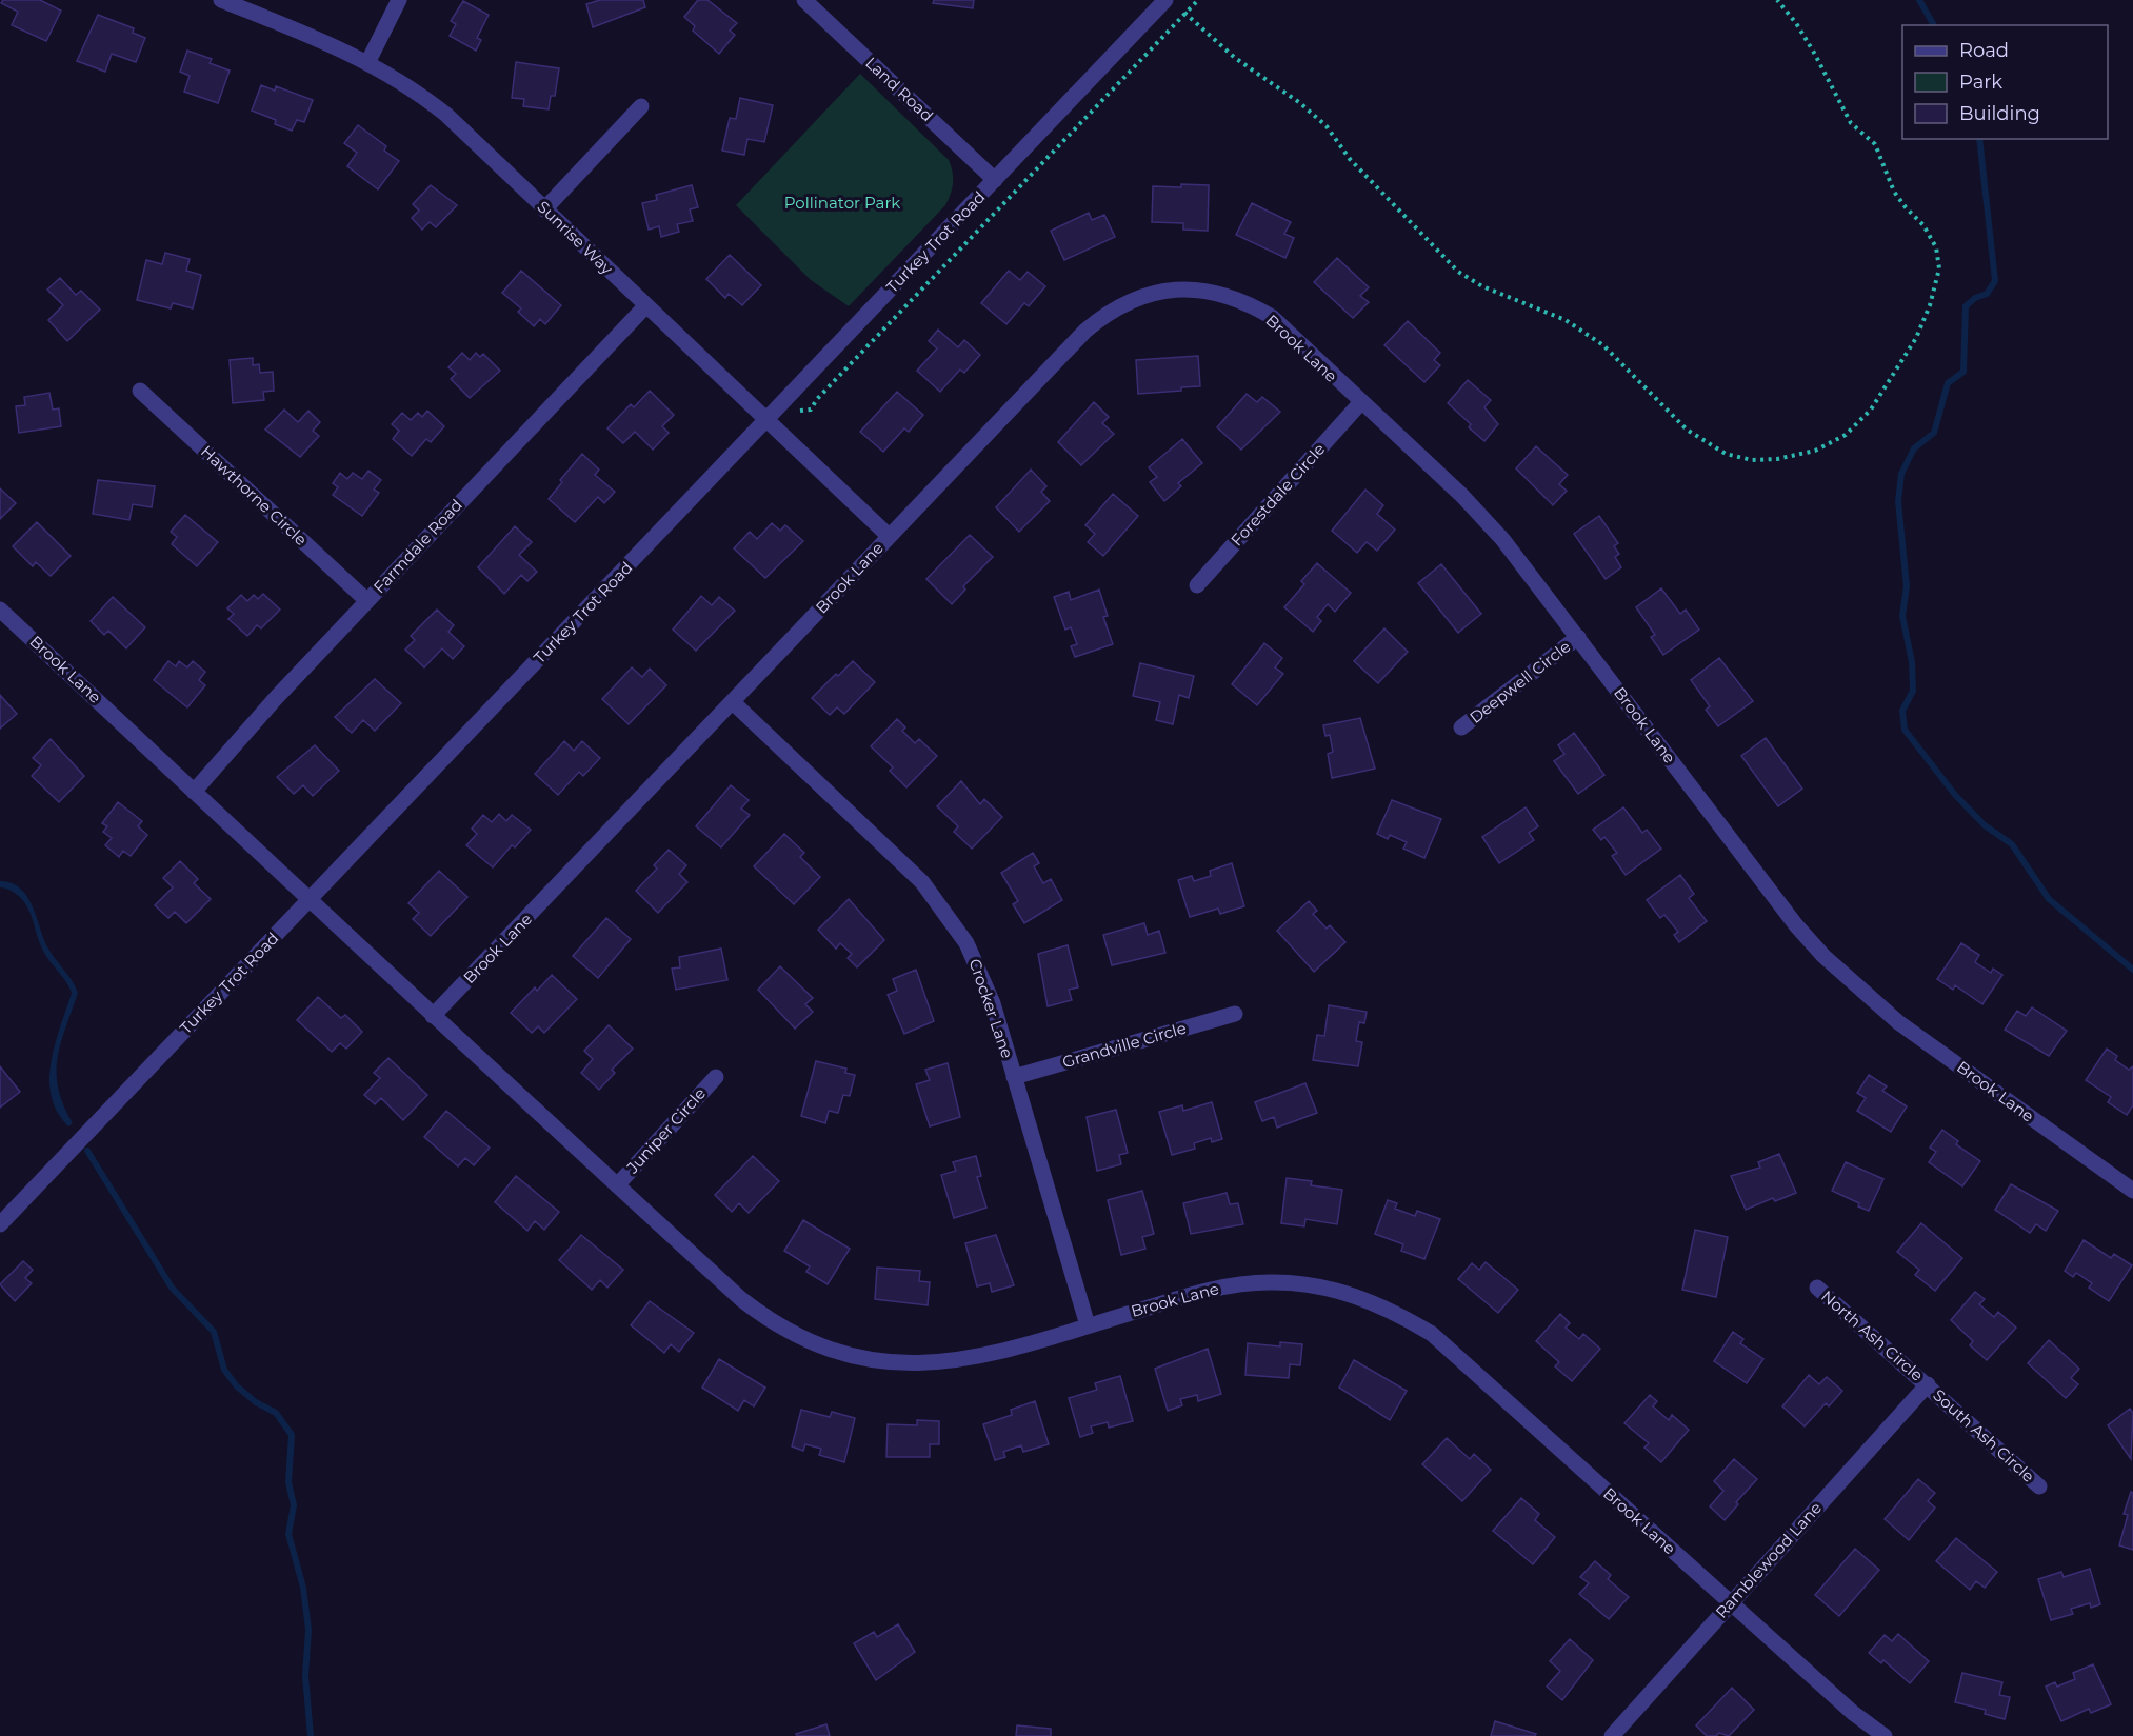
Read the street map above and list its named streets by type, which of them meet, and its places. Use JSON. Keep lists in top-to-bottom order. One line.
{"streets":{"street":["Land Road","Sunrise Way","Turkey Trot Road","Brook Lane","Forestdale Circle","Hawthorne Circle","Farmdale Road","Deepwell Circle","Crocker Lane","Grandville Circle","Juniper Circle","North Ash Circle","South Ash Circle","Ramblewood Lane"]},"crossings":[["Land Road","Turkey Trot Road"],["Sunrise Way","Turkey Trot Road"],["Sunrise Way","Brook Lane"],["Sunrise Way","Farmdale Road"],["Turkey Trot Road","Brook Lane"],["Brook Lane","Forestdale Circle"],["Brook Lane","Farmdale Road"],["Brook Lane","Deepwell Circle"],["Brook Lane","Crocker Lane"],["Brook Lane","Juniper Circle"],["Brook Lane","Ramblewood Lane"],["Hawthorne Circle","Farmdale Road"],["Crocker Lane","Grandville Circle"],["North Ash Circle","South Ash Circle"],["North Ash Circle","Ramblewood Lane"],["South Ash Circle","Ramblewood Lane"]],"parks":["Pollinator Park"],"legend":["Road","Park","Building"]}
